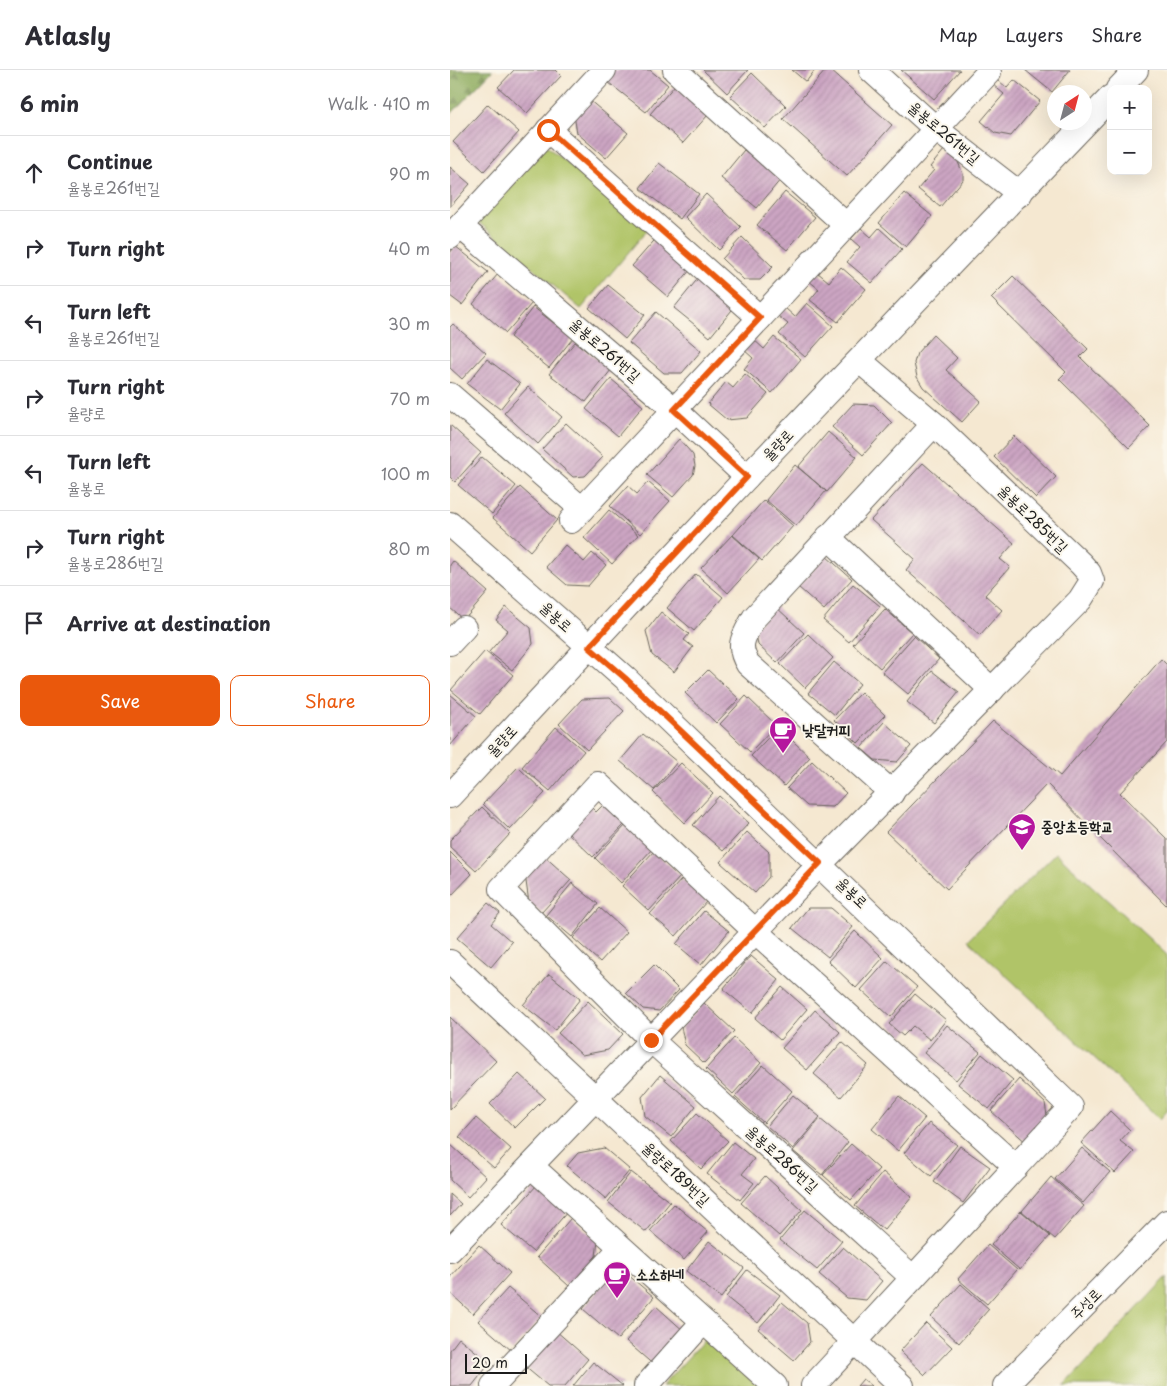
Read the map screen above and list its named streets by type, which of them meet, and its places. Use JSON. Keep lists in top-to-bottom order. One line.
{"streets":{"street":["율봉로261번길","율량로","율봉로285번길","율봉로","율봉로286번길","율량로189번길","주성로"]},"crossings":[["율봉로261번길","율량로"],["율량로","율봉로285번길"],["율량로","율봉로"],["율봉로285번길","율봉로"]],"places":{"cafe":["낮달커피","소소하네"],"school or university":["중앙초등학교"]},"scale_bar":"20 m","north":"top right","page":{"header":"Atlasly","nav":["Map","Layers","Share"],"heading":["6 min","Walk · 410 m"],"map_buttons":["+","−"],"list":[["Continue","율봉로261번길","90 m"],["Turn right","40 m"],["Turn left","율봉로261번길","30 m"],["Turn right","율량로","70 m"],["Turn left","율봉로","100 m"],["Turn right","율봉로286번길","80 m"],"Arrive at destination"],"buttons":["Save","Share"],"scale":"20 m"}}
